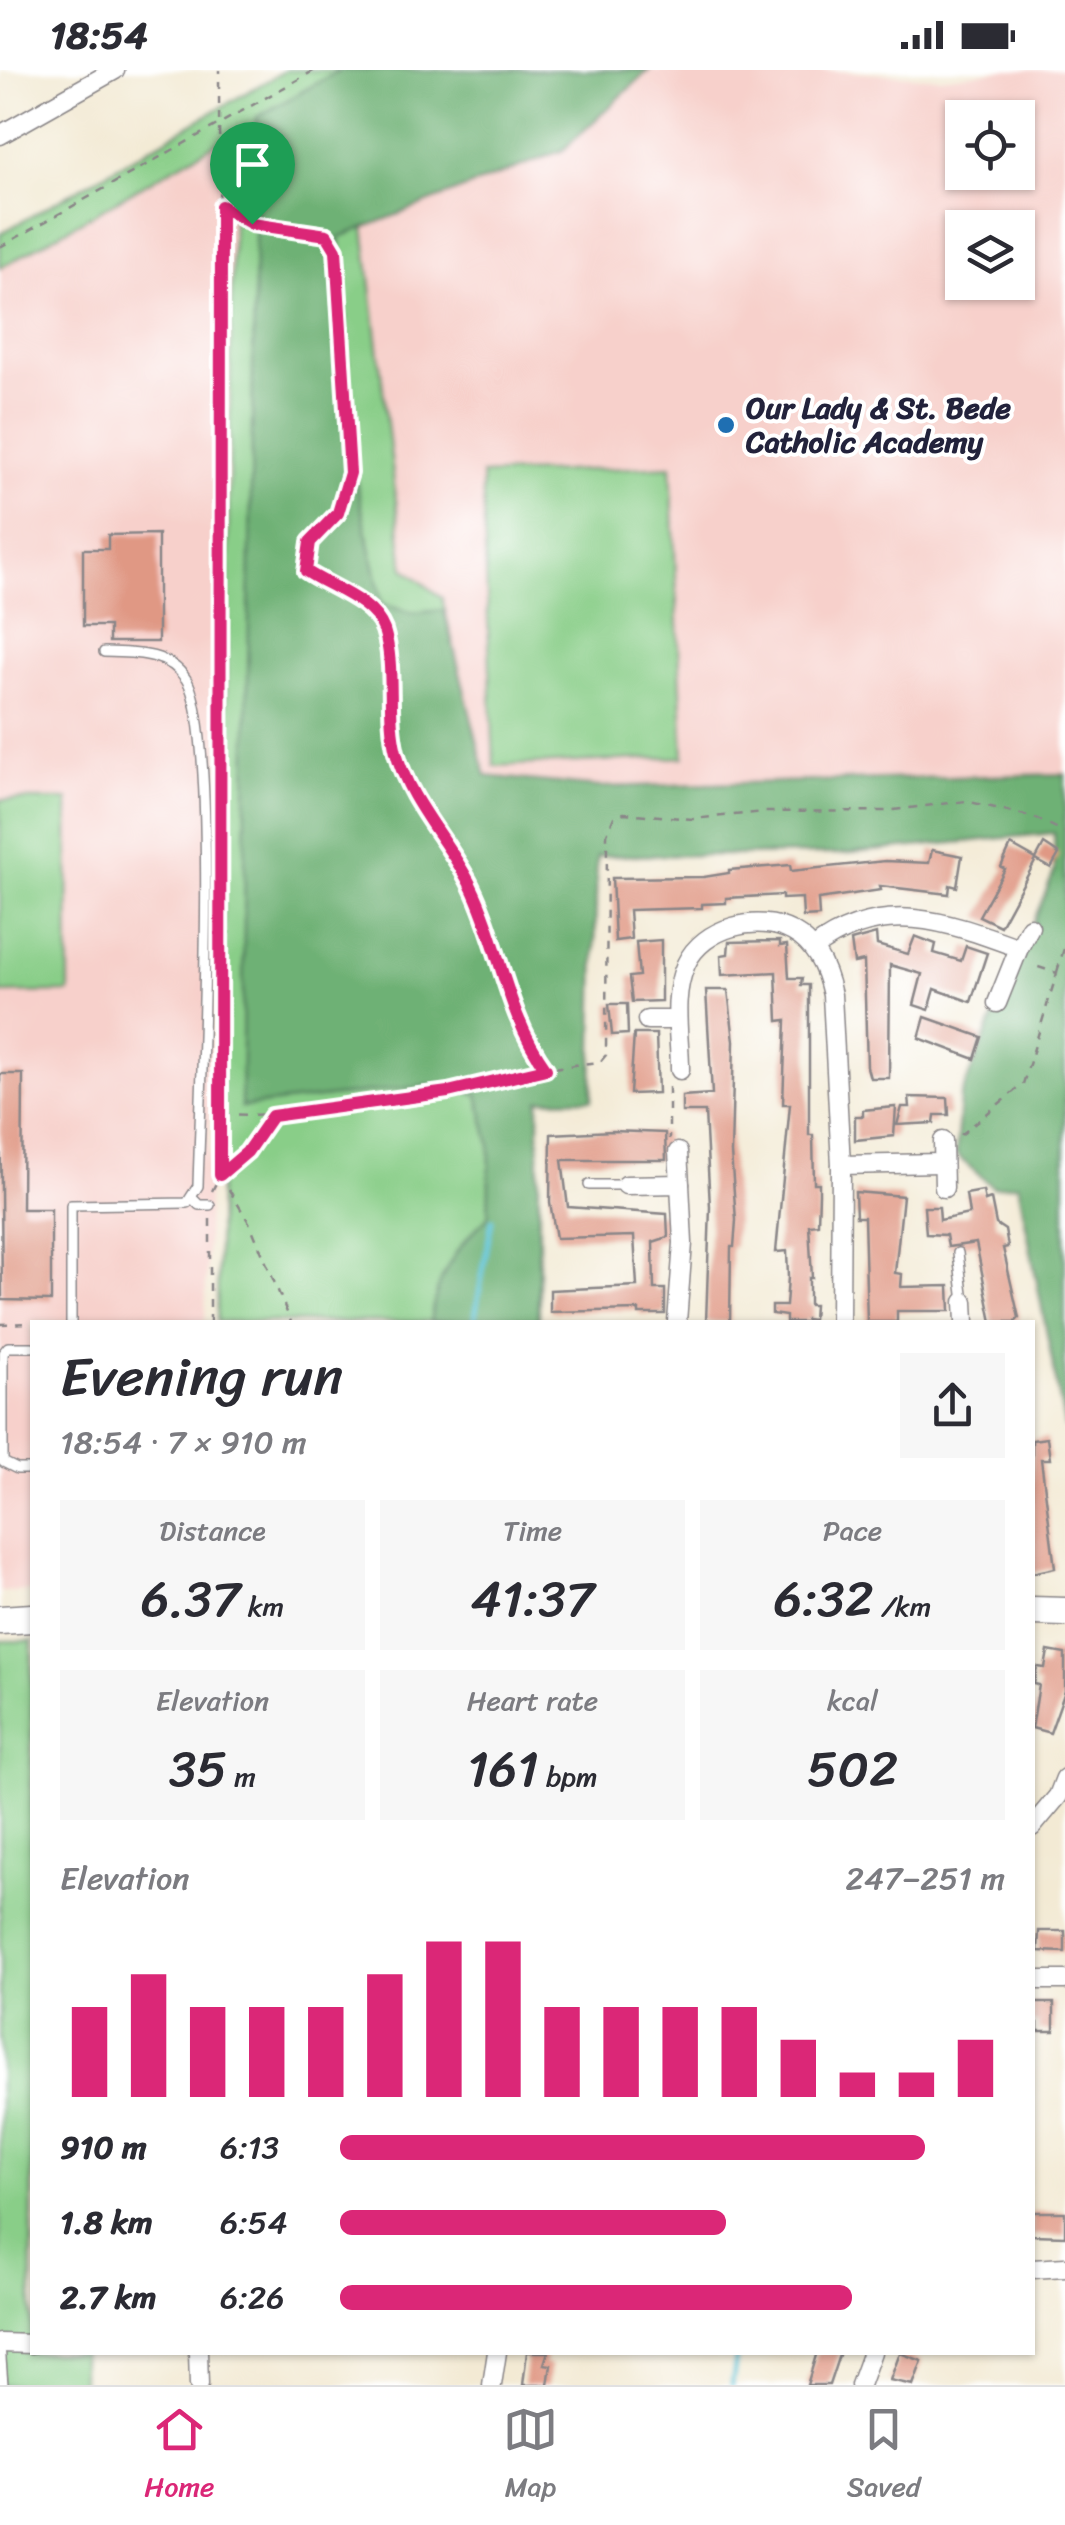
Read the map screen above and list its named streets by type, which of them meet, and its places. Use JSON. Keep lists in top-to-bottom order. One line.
{"places":["Our Lady & St. Bede Catholic Academy"],"page":{"status":"18:54","heading":["Evening run","18:54 · 7 × 910 m"],"stats":[["Distance","6.37 km"],["Time","41:37"],["Pace","6:32 /km"],["Elevation","35 m"],["Heart rate","161 bpm"],["kcal","502"]],"chart":["Elevation","247–251 m"],"list":[{"name":"910 m","note":"6:13"},{"name":"1.8 km","note":"6:54"},{"name":"2.7 km","note":"6:26"}],"tabs":["Home","Map","Saved"]}}
